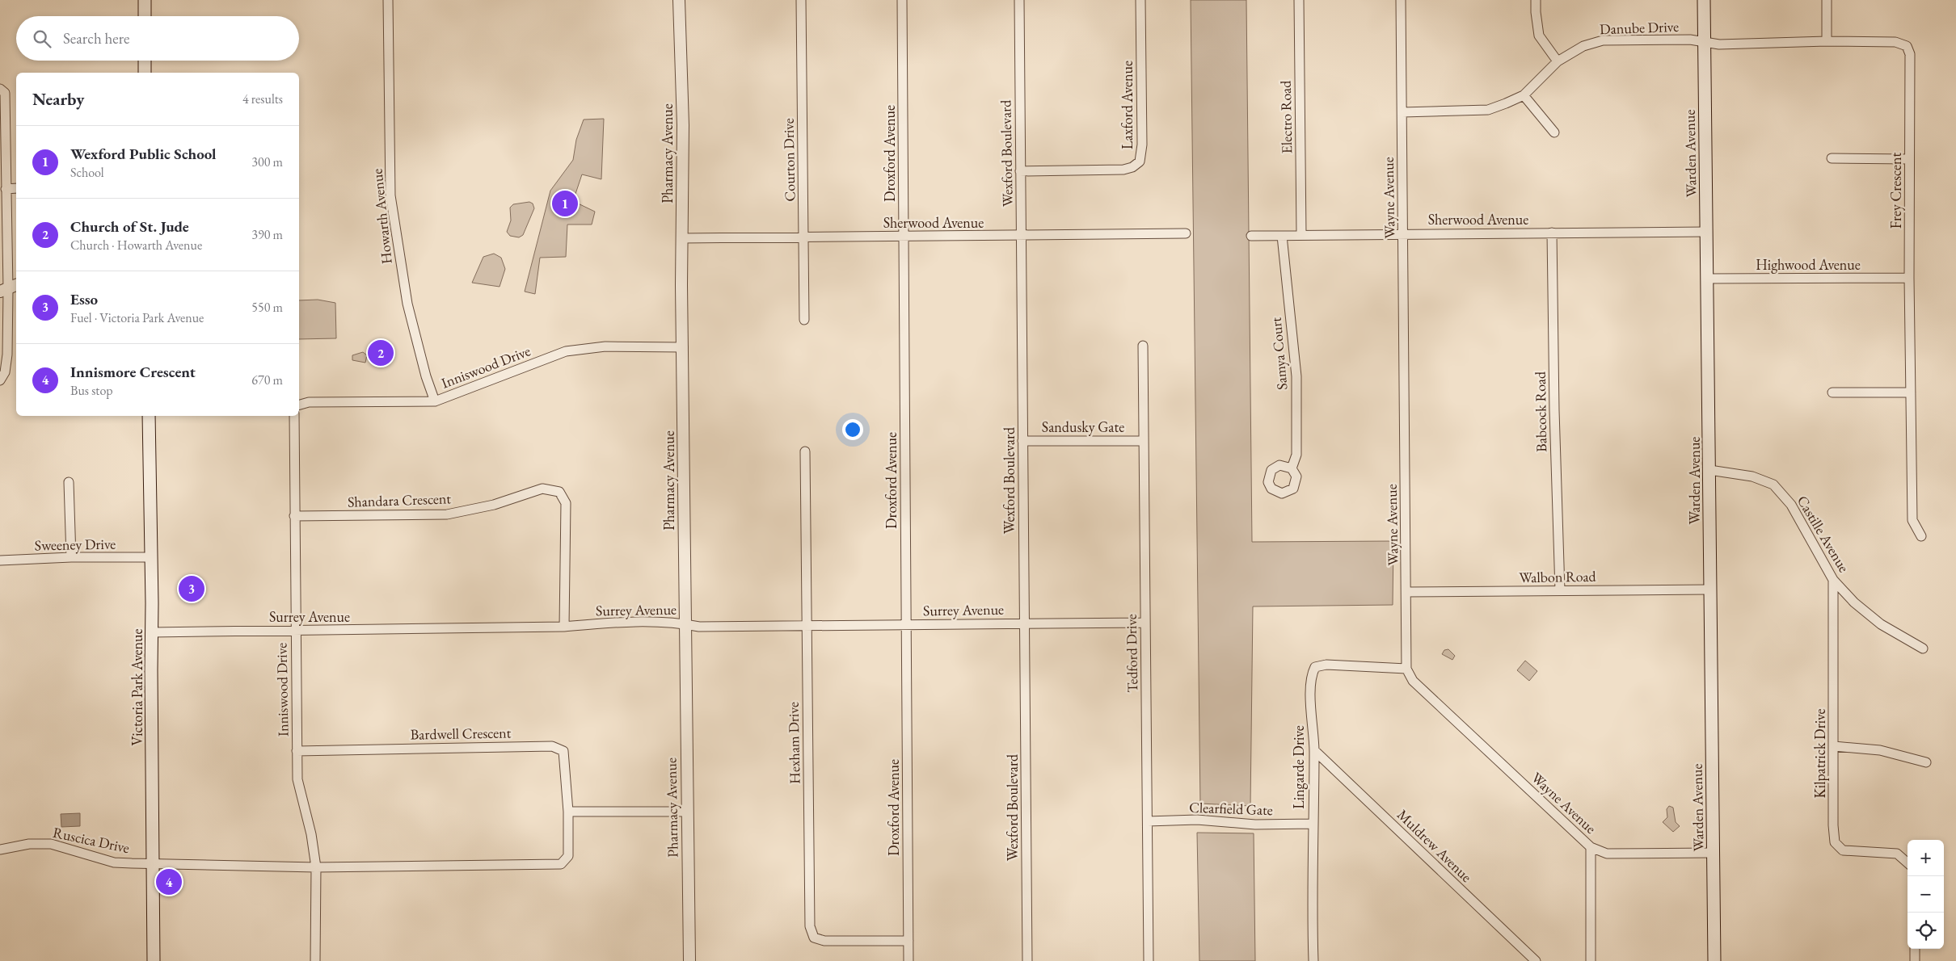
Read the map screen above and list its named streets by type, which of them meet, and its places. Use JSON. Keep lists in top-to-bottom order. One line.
{"streets":{"main road":["Warden Avenue","Victoria Park Avenue"],"street":["Danube Drive","Laxford Avenue","Electro Road","Pharmacy Avenue","Droxford Avenue","Wexford Boulevard","Courton Drive","Frey Crescent","Wayne Avenue","Howarth Avenue","Sherwood Avenue","Highwood Avenue","Samya Court","Inniswood Drive","Babcock Road","Sandusky Gate","Shandara Crescent","Castille Avenue","Sweeney Drive","Walbon Road","Surrey Avenue","Tedford Drive","Bardwell Crescent","Hexham Drive","Kilpatrick Drive","Lingarde Drive","Clearfield Gate","Ruscica Drive","Muldrew Avenue"]},"crossings":[["Danube Drive","Warden Avenue"],["Danube Drive","Frey Crescent"],["Danube Drive","Wayne Avenue"],["Laxford Avenue","Wexford Boulevard"],["Electro Road","Sherwood Avenue"],["Pharmacy Avenue","Sherwood Avenue"],["Pharmacy Avenue","Inniswood Drive"],["Pharmacy Avenue","Surrey Avenue"],["Droxford Avenue","Sherwood Avenue"],["Droxford Avenue","Surrey Avenue"],["Droxford Avenue","Hexham Drive"],["Wexford Boulevard","Sherwood Avenue"],["Wexford Boulevard","Sandusky Gate"],["Wexford Boulevard","Surrey Avenue"],["Warden Avenue","Frey Crescent"],["Warden Avenue","Wayne Avenue"],["Warden Avenue","Sherwood Avenue"],["Warden Avenue","Highwood Avenue"],["Warden Avenue","Castille Avenue"],["Warden Avenue","Walbon Road"],["Courton Drive","Sherwood Avenue"],["Frey Crescent","Highwood Avenue"],["Wayne Avenue","Sherwood Avenue"],["Wayne Avenue","Walbon Road"],["Wayne Avenue","Lingarde Drive"],["Howarth Avenue","Inniswood Drive"],["Sherwood Avenue","Samya Court"],["Sherwood Avenue","Babcock Road"],["Inniswood Drive","Shandara Crescent"],["Inniswood Drive","Surrey Avenue"],["Inniswood Drive","Bardwell Crescent"],["Inniswood Drive","Ruscica Drive"],["Babcock Road","Walbon Road"],["Sandusky Gate","Tedford Drive"],["Shandara Crescent","Surrey Avenue"],["Castille Avenue","Kilpatrick Drive"],["Sweeney Drive","Victoria Park Avenue"],["Surrey Avenue","Tedford Drive"],["Surrey Avenue","Victoria Park Avenue"],["Surrey Avenue","Hexham Drive"],["Tedford Drive","Clearfield Gate"],["Victoria Park Avenue","Ruscica Drive"],["Bardwell Crescent","Ruscica Drive"],["Lingarde Drive","Clearfield Gate"],["Lingarde Drive","Muldrew Avenue"]],"page":{"search":"Search here","heading":["Nearby","4 results"],"list":[{"mark":"1","name":"Wexford Public School","note":"School","value":"300 m"},{"mark":"2","name":"Church of St. Jude","note":"Church · Howarth Avenue","value":"390 m"},{"mark":"3","name":"Esso","note":"Fuel · Victoria Park Avenue","value":"550 m"},{"mark":"4","name":"Innismore Crescent","note":"Bus stop","value":"670 m"}],"pins":["1","2","3","4"],"map_buttons":["+","−"]}}
